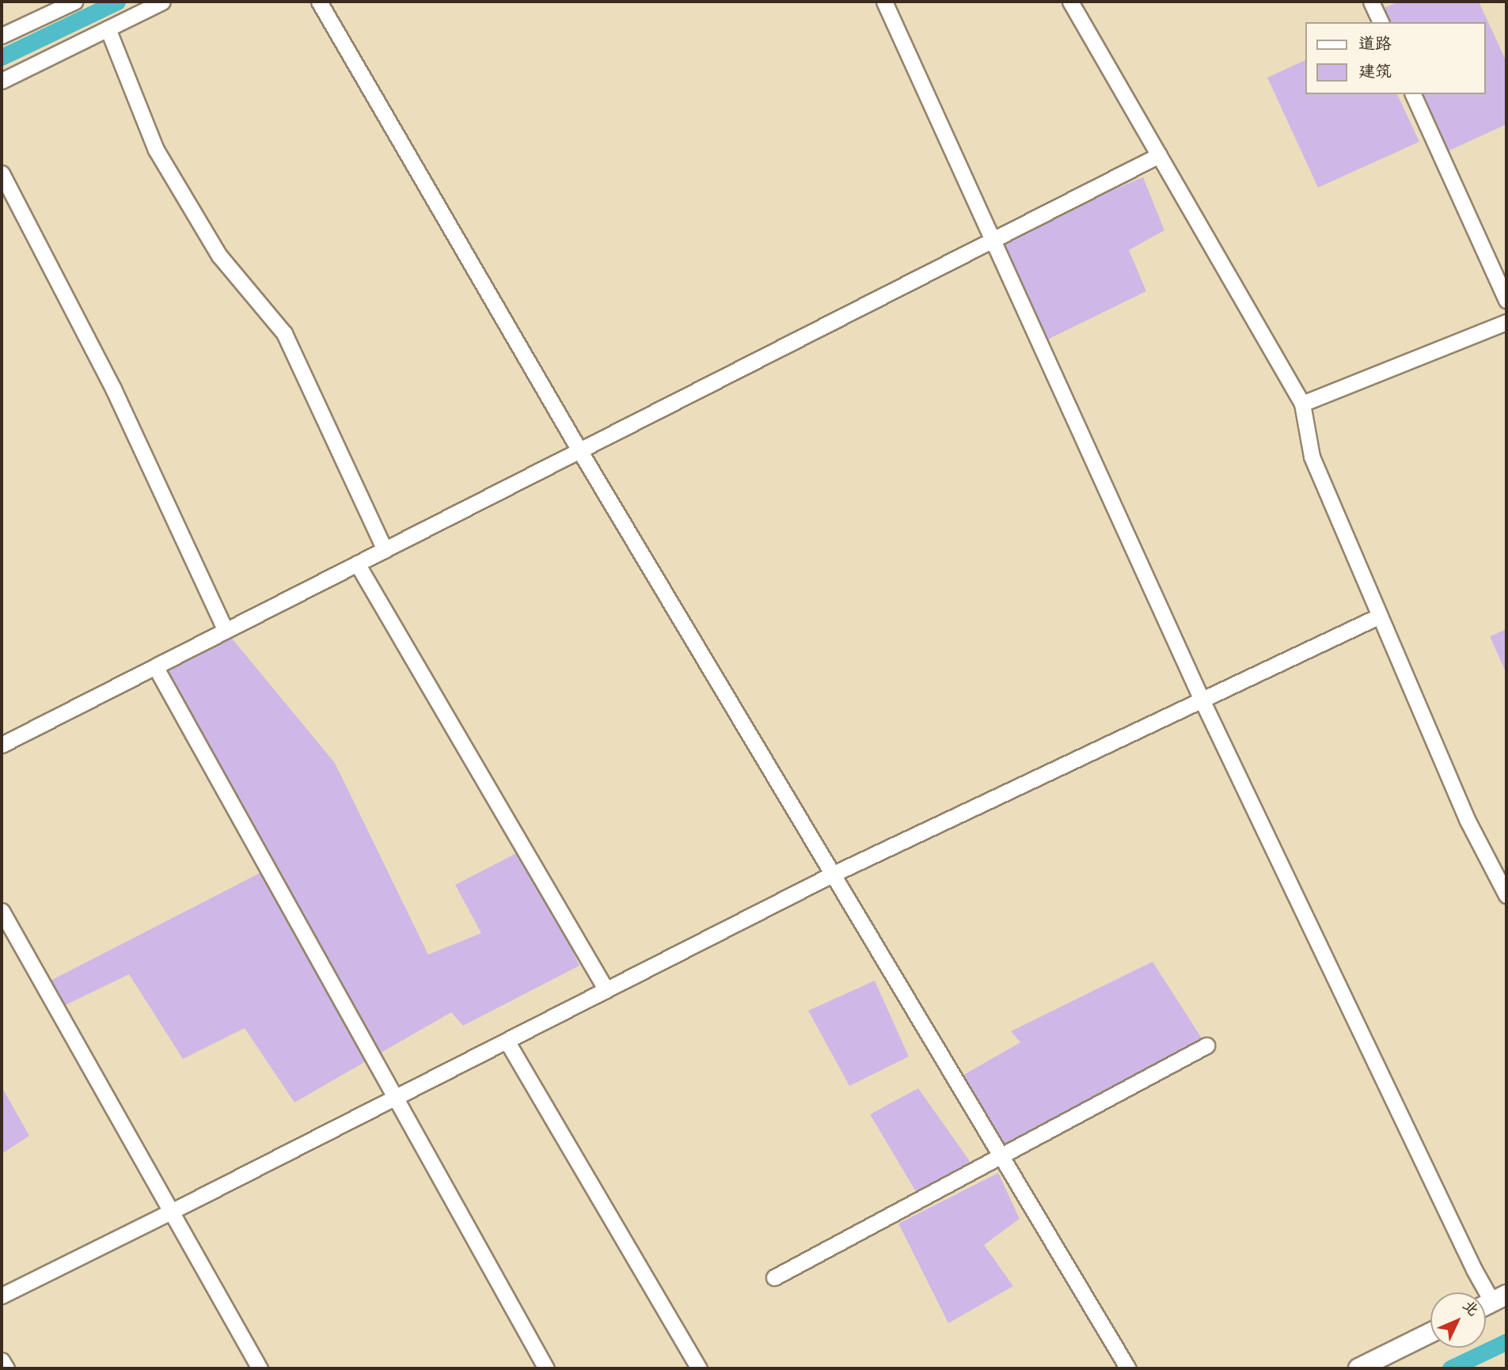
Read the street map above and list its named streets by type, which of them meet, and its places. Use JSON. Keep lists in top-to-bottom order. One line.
{"legend":["道路","建筑"],"north":"top right"}
